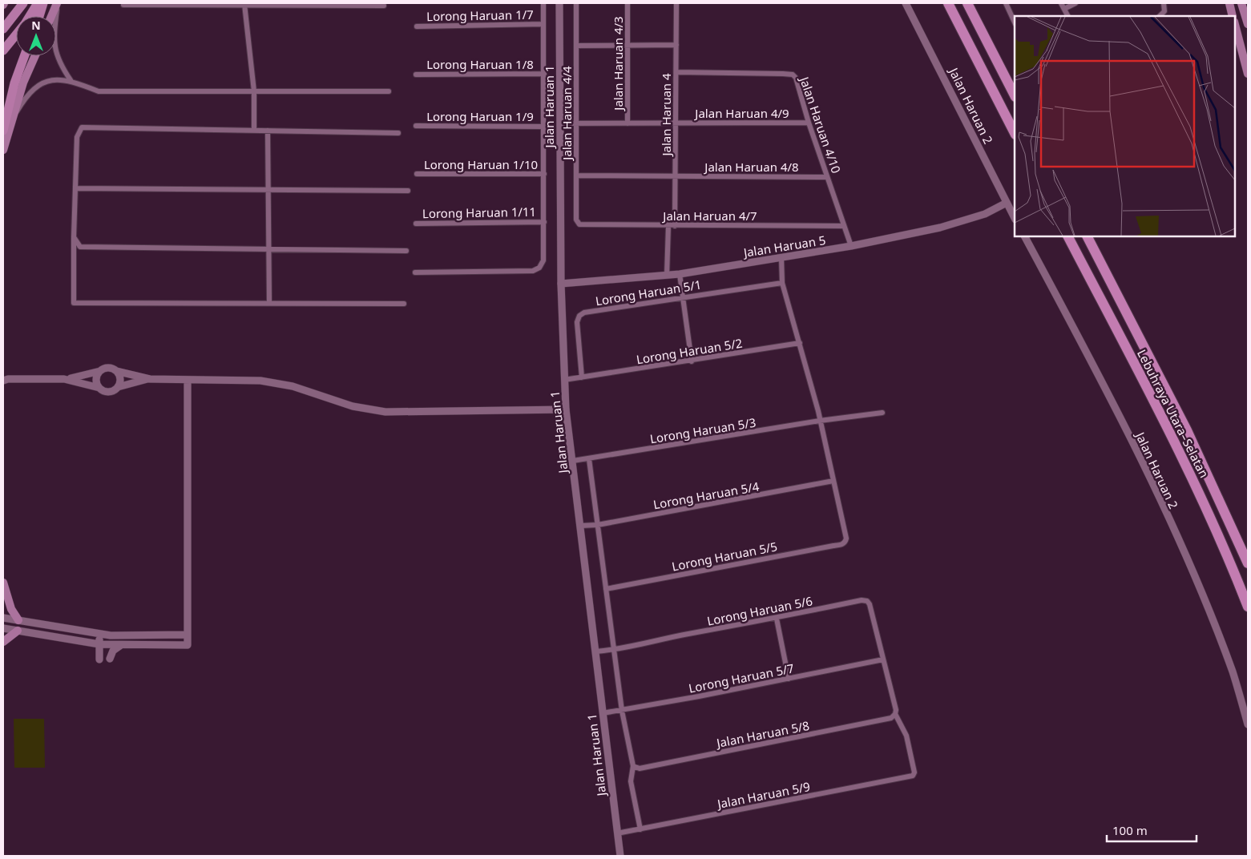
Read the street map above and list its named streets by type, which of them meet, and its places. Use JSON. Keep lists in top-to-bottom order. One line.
{"streets":{"highway":["Lebuhraya Utara–Selatan"],"street":["Lorong Haruan 1/7","Jalan Haruan 4/3","Lorong Haruan 1/8","Jalan Haruan 2","Jalan Haruan 1","Jalan Haruan 4/4","Jalan Haruan 4/9","Jalan Haruan 4","Lorong Haruan 1/9","Jalan Haruan 4/10","Lorong Haruan 1/10","Jalan Haruan 4/8","Lorong Haruan 1/11","Jalan Haruan 4/7","Jalan Haruan 5","Lorong Haruan 5/1","Lorong Haruan 5/2","Lorong Haruan 5/3","Lorong Haruan 5/4","Lorong Haruan 5/5","Lorong Haruan 5/6","Lorong Haruan 5/7","Jalan Haruan 5/8","Jalan Haruan 5/9"]},"crossings":[["Jalan Haruan 4/3","Jalan Haruan 4/9"],["Jalan Haruan 2","Jalan Haruan 5"],["Jalan Haruan 1","Jalan Haruan 4/9"],["Jalan Haruan 1","Jalan Haruan 5"],["Jalan Haruan 1","Lorong Haruan 5/2"],["Jalan Haruan 1","Lorong Haruan 5/3"],["Jalan Haruan 1","Lorong Haruan 5/4"],["Jalan Haruan 1","Lorong Haruan 5/6"],["Jalan Haruan 1","Lorong Haruan 5/7"],["Jalan Haruan 1","Jalan Haruan 5/9"],["Jalan Haruan 4/4","Jalan Haruan 4/9"],["Jalan Haruan 4/4","Jalan Haruan 4/8"],["Jalan Haruan 4/4","Jalan Haruan 4/7"],["Jalan Haruan 4/9","Jalan Haruan 4"],["Jalan Haruan 4/9","Jalan Haruan 4/10"],["Jalan Haruan 4","Jalan Haruan 4/10"],["Jalan Haruan 4","Jalan Haruan 4/8"],["Jalan Haruan 4","Jalan Haruan 4/7"],["Jalan Haruan 4/10","Jalan Haruan 4/8"],["Jalan Haruan 4/10","Jalan Haruan 4/7"],["Jalan Haruan 4/10","Jalan Haruan 5"],["Lorong Haruan 5/1","Lorong Haruan 5/2"],["Lorong Haruan 5/4","Lorong Haruan 5/5"],["Lorong Haruan 5/6","Lorong Haruan 5/7"],["Jalan Haruan 5/8","Jalan Haruan 5/9"]],"scale_bar":"100 m","north":"top"}
